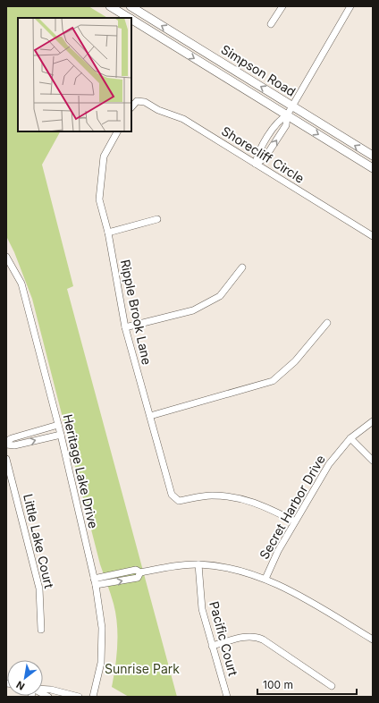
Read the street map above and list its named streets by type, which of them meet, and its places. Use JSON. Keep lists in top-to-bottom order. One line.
{"streets":{"main road":["Simpson Road"],"street":["Shorecliff Circle","Ripple Brook Lane","Heritage Lake Drive","Secret Harbor Drive","Little Lake Court","Pacific Court"]},"crossings":[["Ripple Brook Lane","Secret Harbor Drive"]],"parks":["Sunrise Park"],"scale_bar":"100 m","north":"bottom left"}
